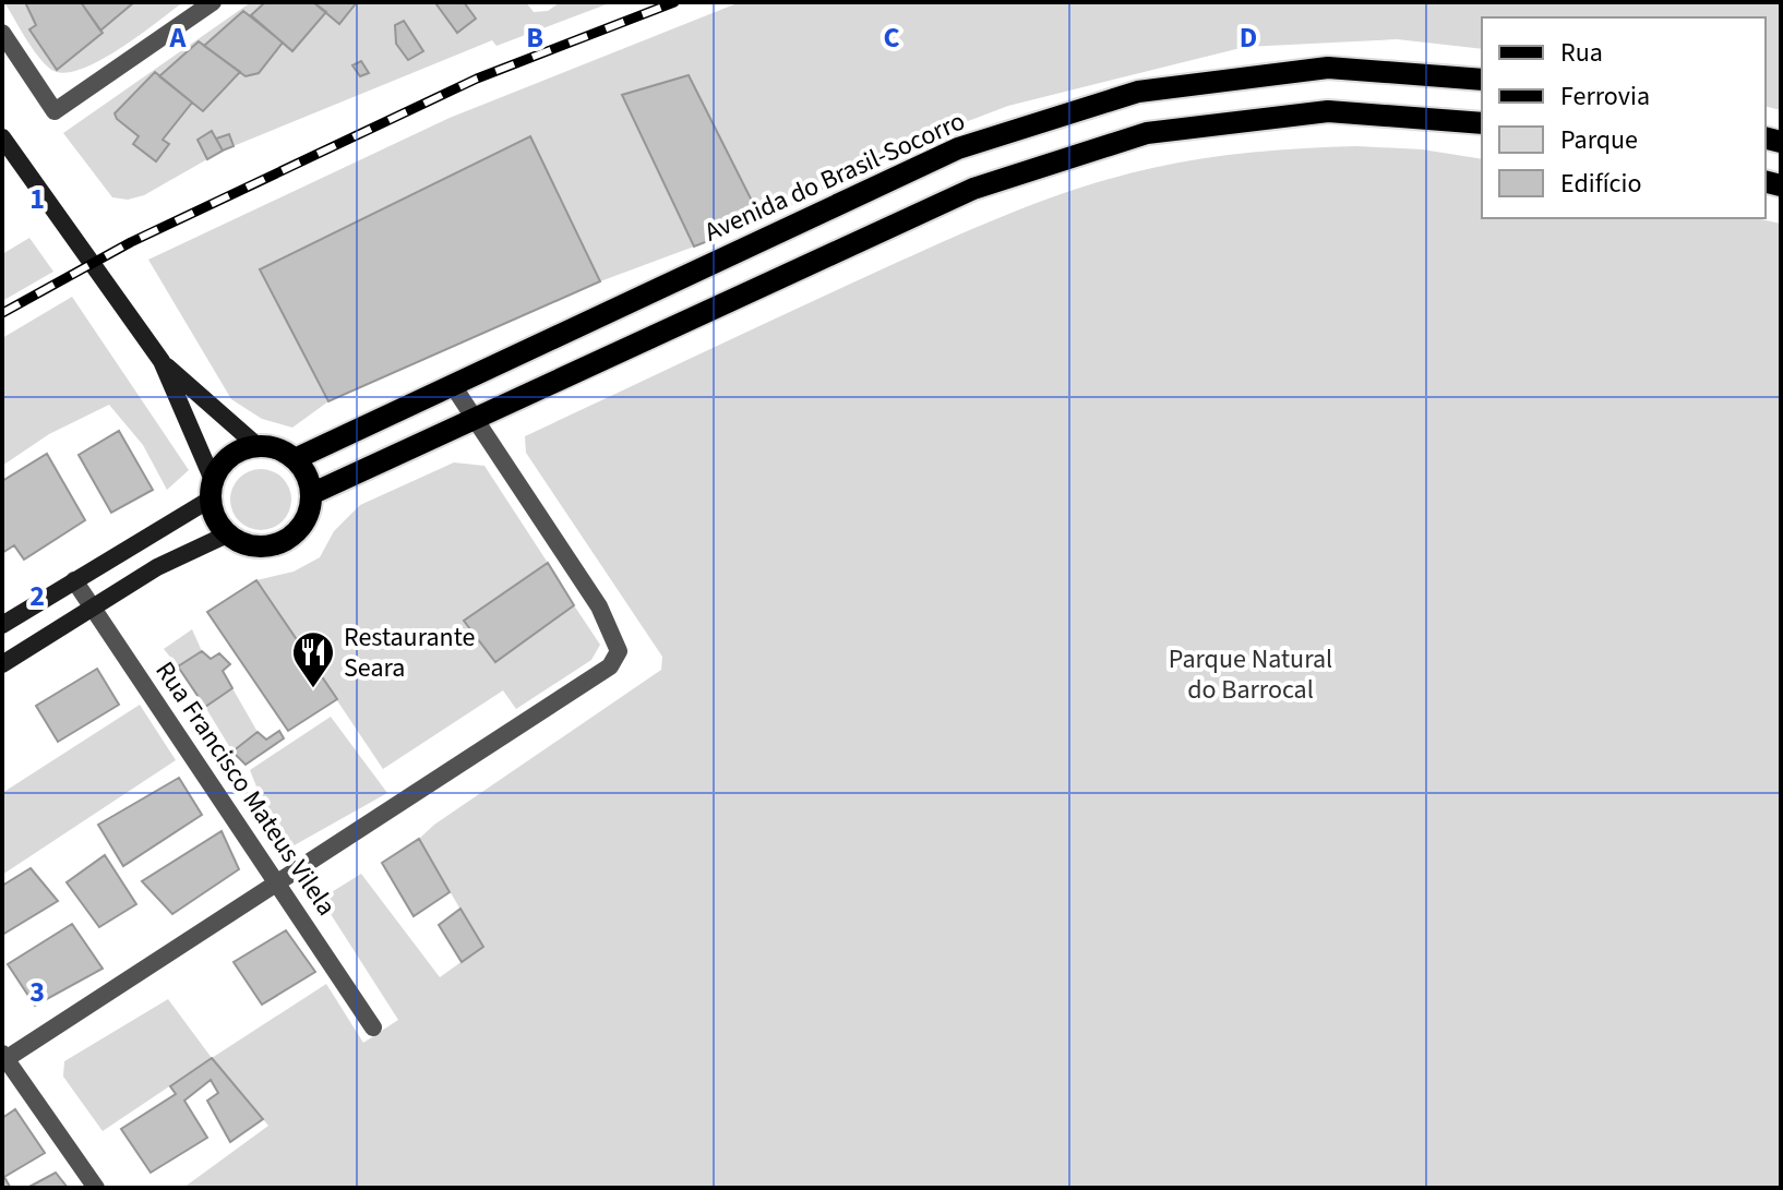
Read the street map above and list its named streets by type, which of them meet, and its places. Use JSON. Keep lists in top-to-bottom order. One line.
{"streets":{"main road":["Avenida do Brasil-Socorro"],"street":["Rua Francisco Mateus Vilela"]},"parks":["Parque Natural do Barrocal"],"places":{"restaurant":["Restaurante Seara"]},"legend":["Rua","Ferrovia","Parque","Edifício"],"grid":{"columns":["A","B","C","D"],"rows":["1","2","3"]}}
